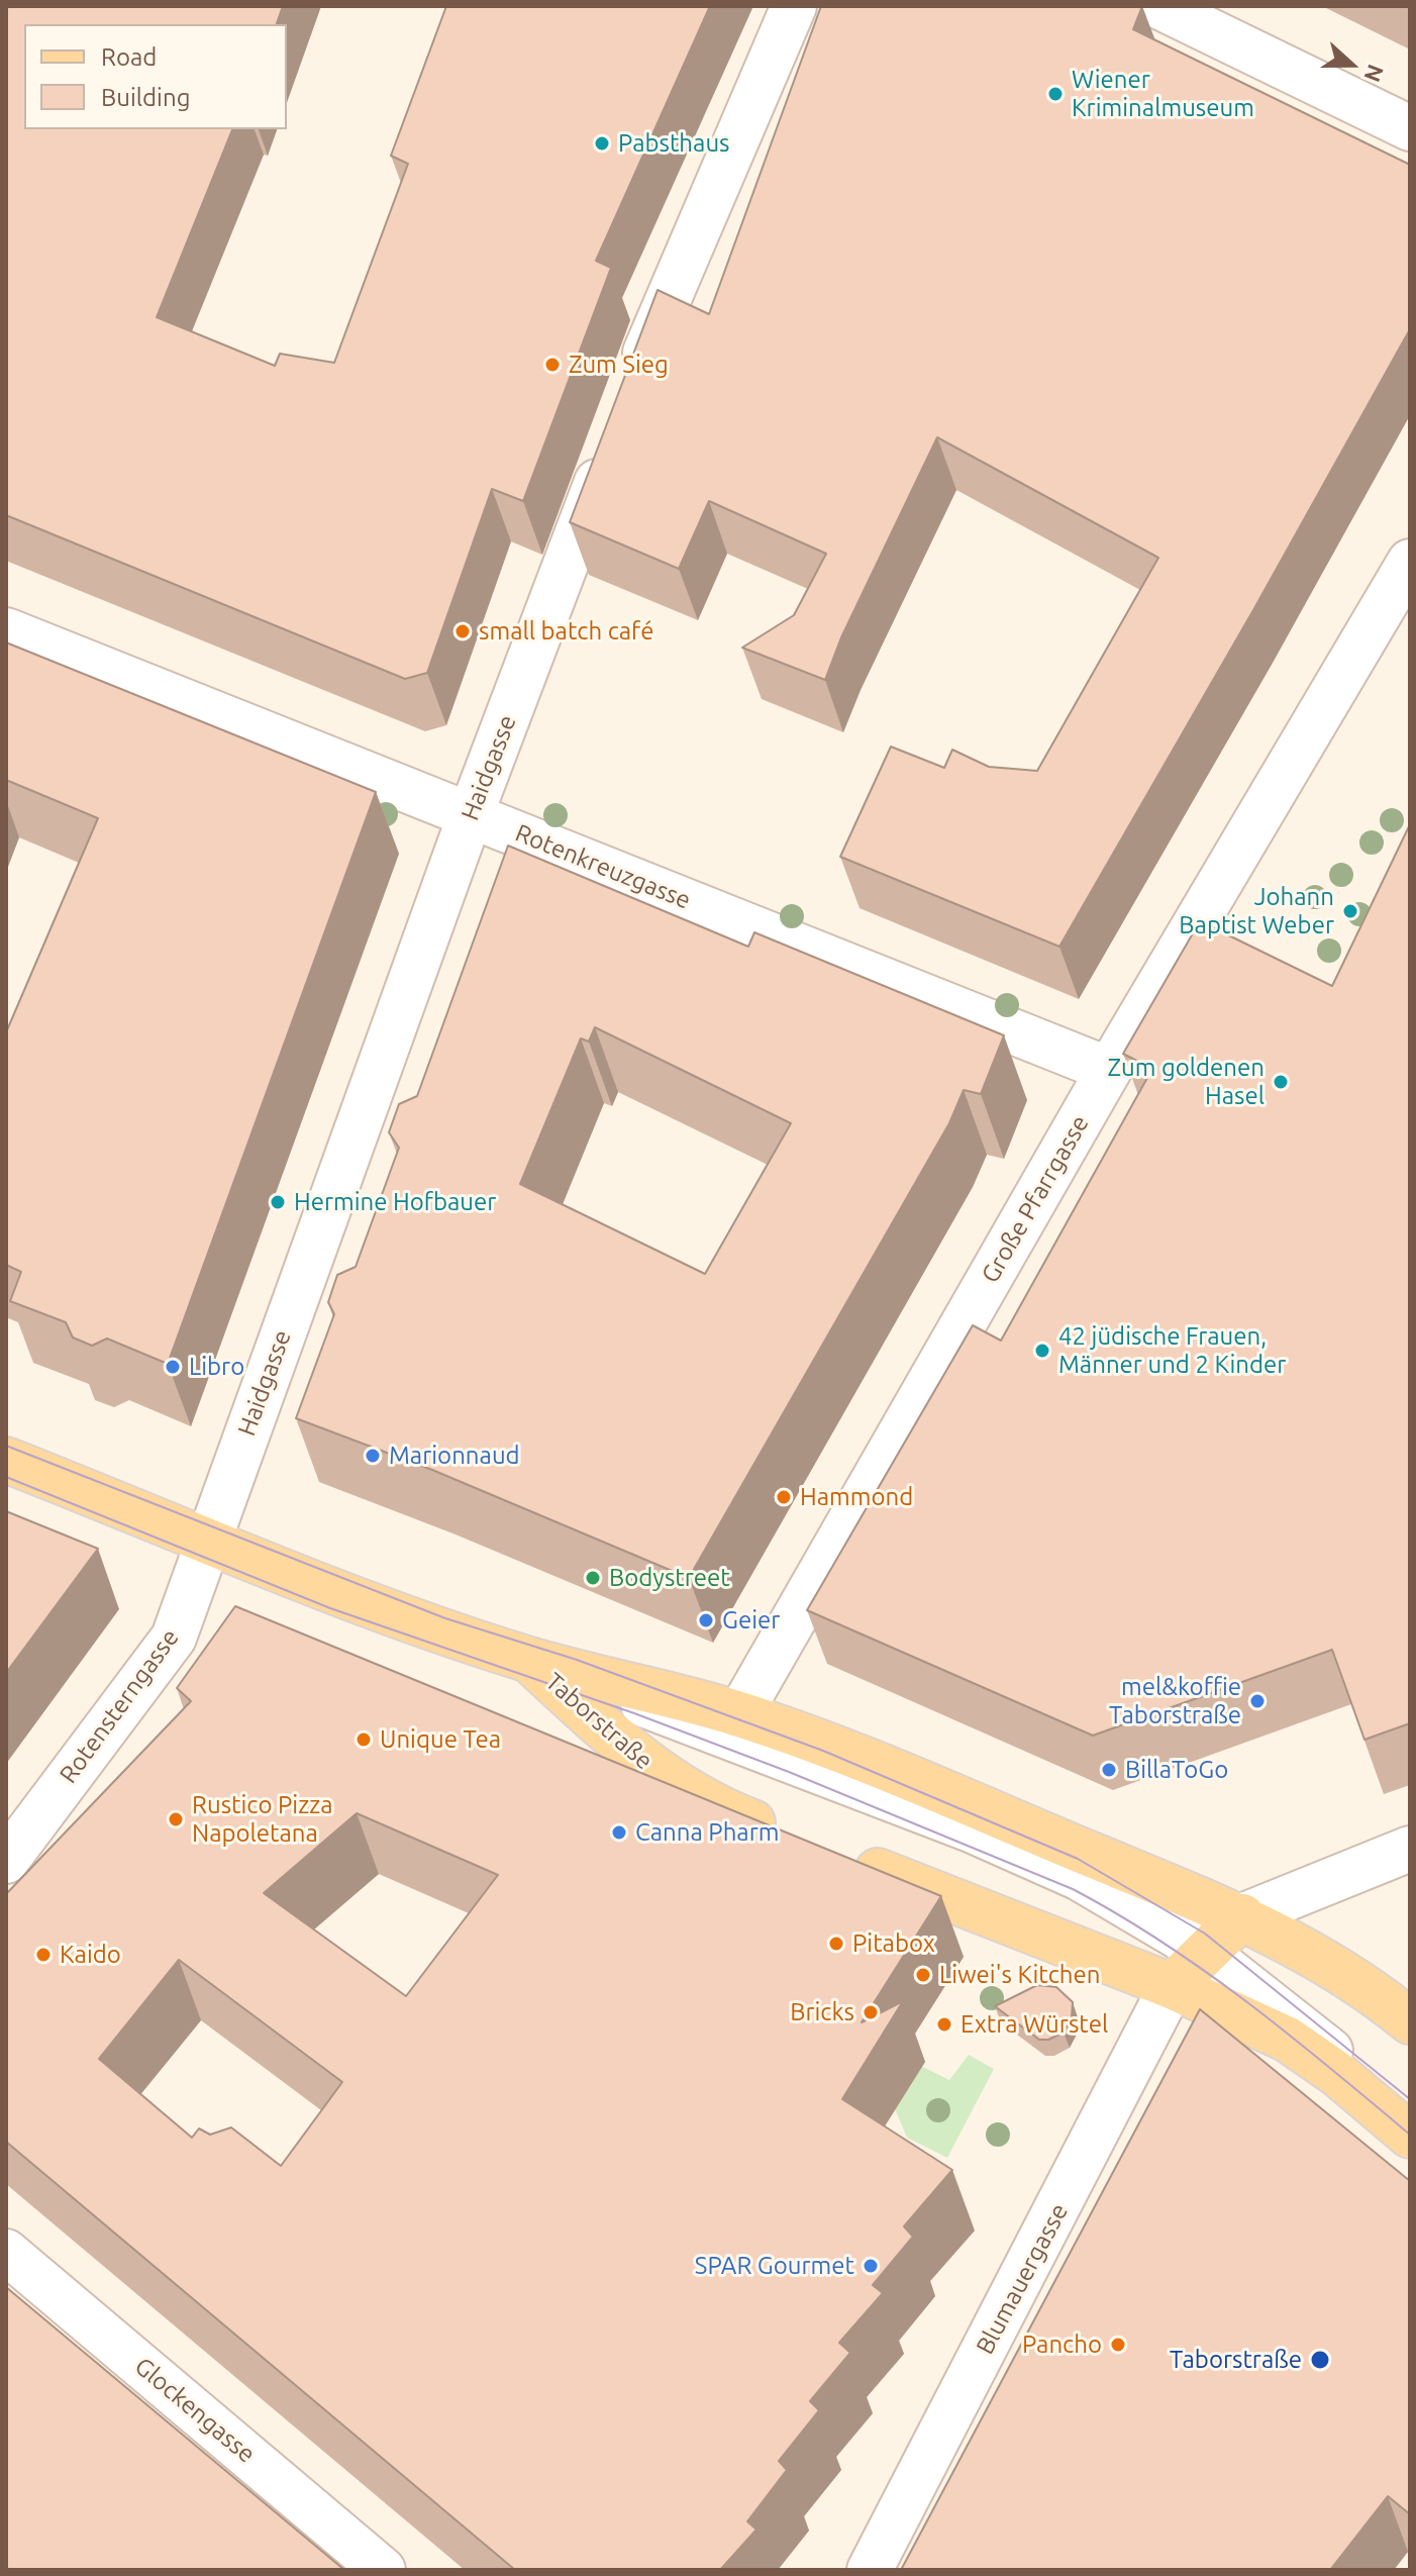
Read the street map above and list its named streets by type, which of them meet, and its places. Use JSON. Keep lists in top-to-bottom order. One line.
{"streets":{"main road":["Taborstraße"],"street":["Haidgasse","Rotenkreuzgasse","Große Pfarrgasse","Rotensterngasse","Blumauergasse","Glockengasse"]},"crossings":[["Haidgasse","Rotenkreuzgasse"],["Haidgasse","Rotensterngasse"],["Haidgasse","Taborstraße"],["Rotenkreuzgasse","Große Pfarrgasse"],["Große Pfarrgasse","Taborstraße"],["Rotensterngasse","Taborstraße"]],"places":["Wiener Kriminalmuseum","Pabsthaus","Zum Sieg","small batch café","Johann Baptist Weber","Zum goldenen Hasel","Hermine Hofbauer","42 jüdische Frauen, Männer und 2 Kinder","Libro","Marionnaud","Hammond","Bodystreet","Geier","mel&koffie Taborstraße","Unique Tea","BillaToGo","Rustico Pizza Napoletana","Canna Pharm","Pitabox","Kaido","Liwei's Kitchen","Bricks","Extra Würstel","SPAR Gourmet","Pancho","Taborstraße"],"legend":["Road","Building"],"north":"right"}
